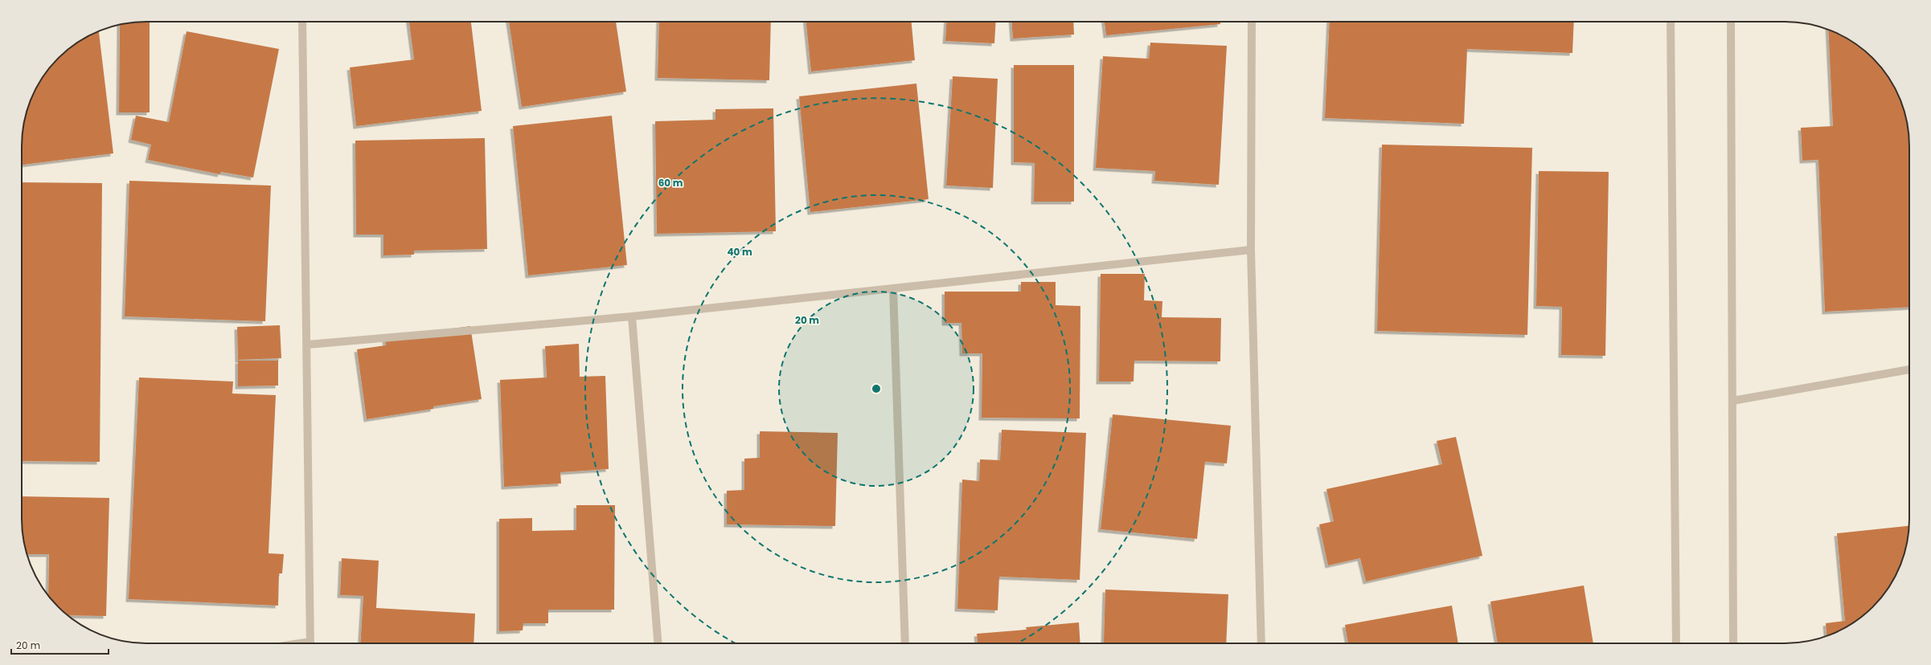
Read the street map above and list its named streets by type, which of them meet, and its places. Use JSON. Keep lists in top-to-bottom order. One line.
{"scale_bar":"20 m","rings":["60 m","40 m","20 m"]}
